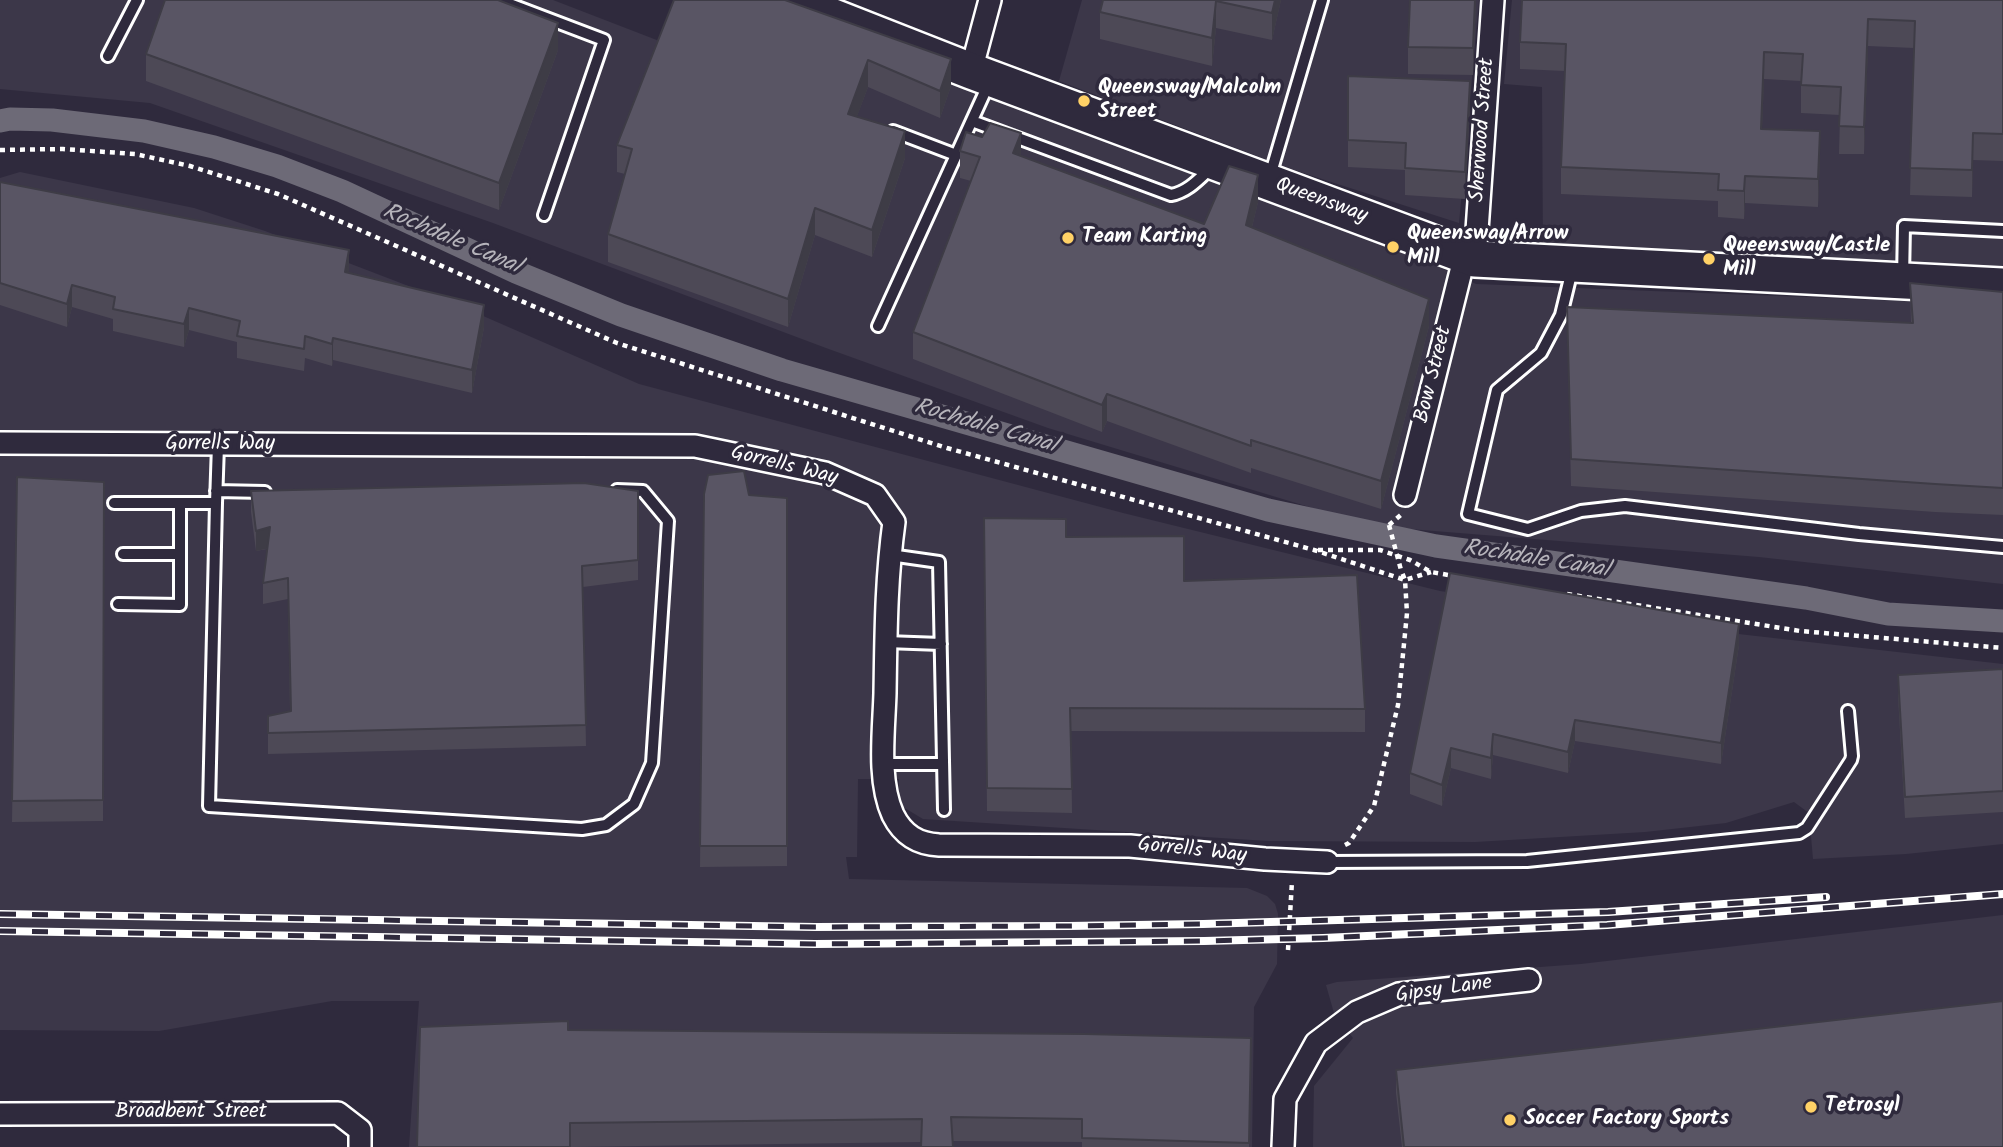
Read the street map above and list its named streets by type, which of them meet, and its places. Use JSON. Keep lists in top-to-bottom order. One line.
{"streets":{"main road":["Queensway"],"street":["Sherwood Street","Bow Street","Gorrells Way","Gipsy Lane","Broadbent Street"]},"crossings":[["Sherwood Street","Queensway"],["Sherwood Street","Bow Street"],["Queensway","Bow Street"]],"water":["Rochdale Canal"],"places":["Queensway/Malcolm Street","Team Karting","Queensway/Arrow Mill","Queensway/Castle Mill","Tetrosyl","Soccer Factory Sports"]}
